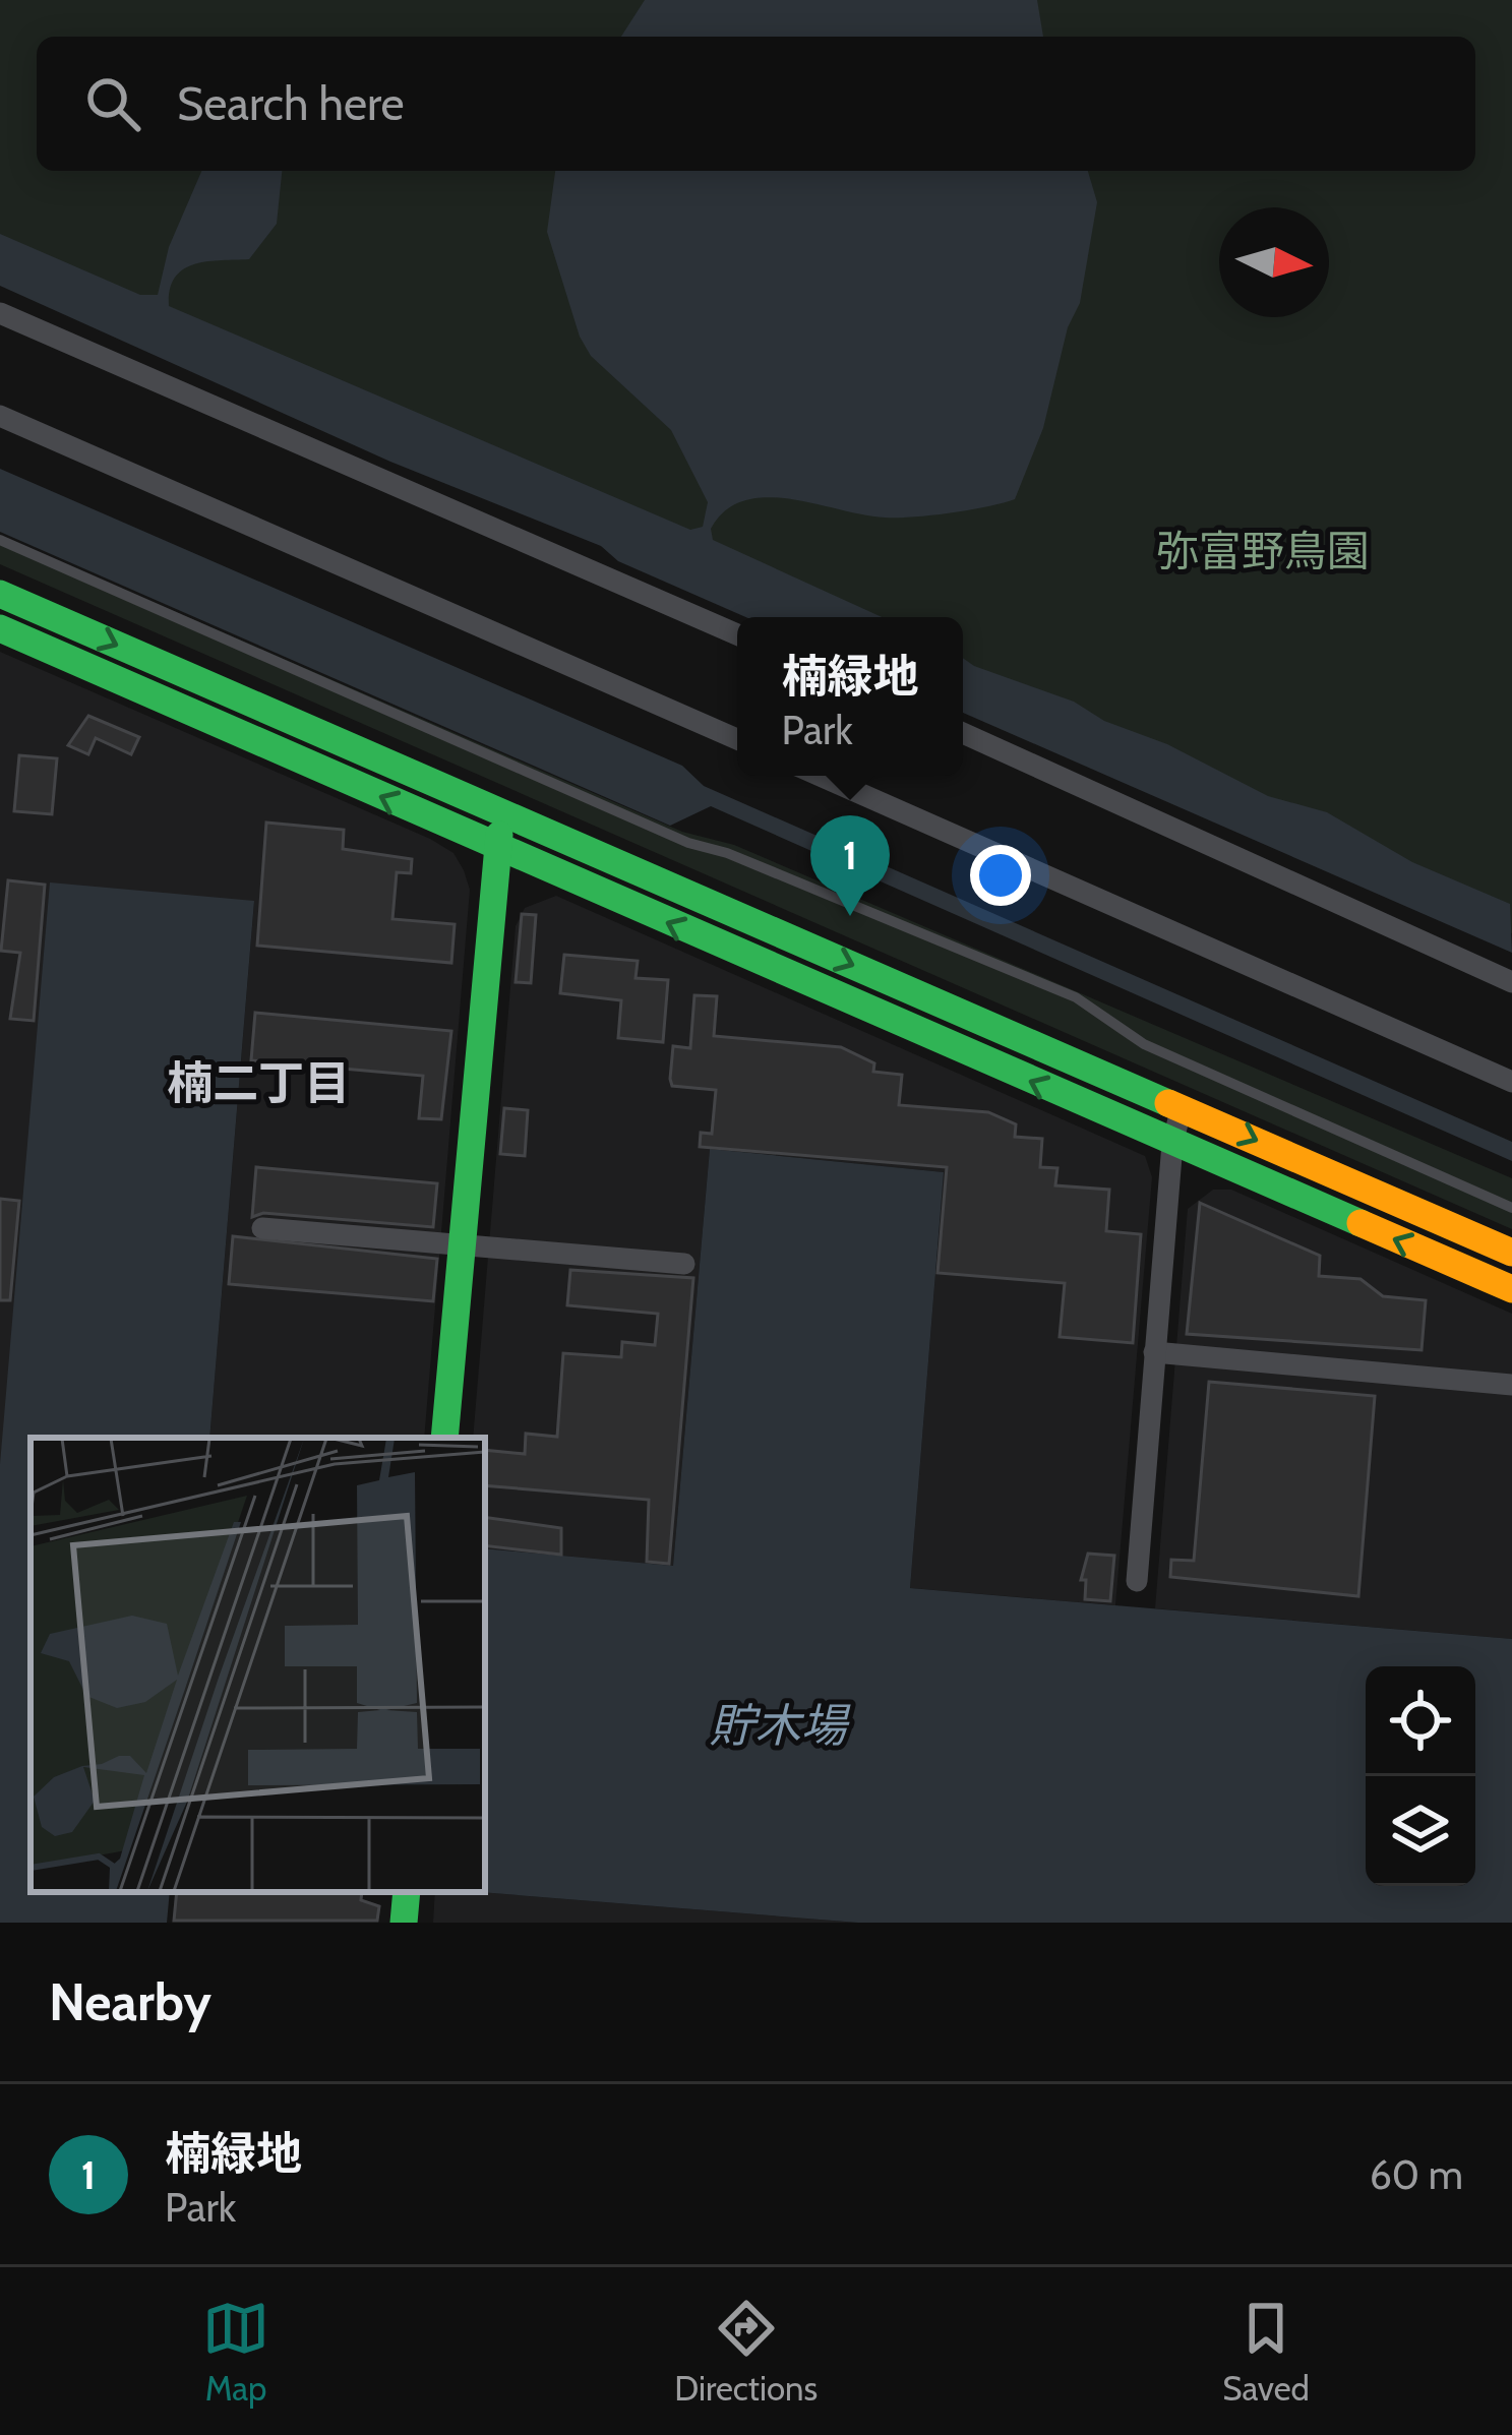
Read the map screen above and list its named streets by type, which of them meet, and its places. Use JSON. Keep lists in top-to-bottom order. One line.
{"districts":["楠二丁目"],"water":["貯木場"],"parks":["弥富野鳥園"],"north":"right","page":{"search":"Search here","popup":["楠緑地","Park"],"pins":"1","heading":"Nearby","list":[{"mark":"1","name":"楠緑地","note":"Park","value":"60 m"}],"nav":["Map","Directions","Saved"]}}
